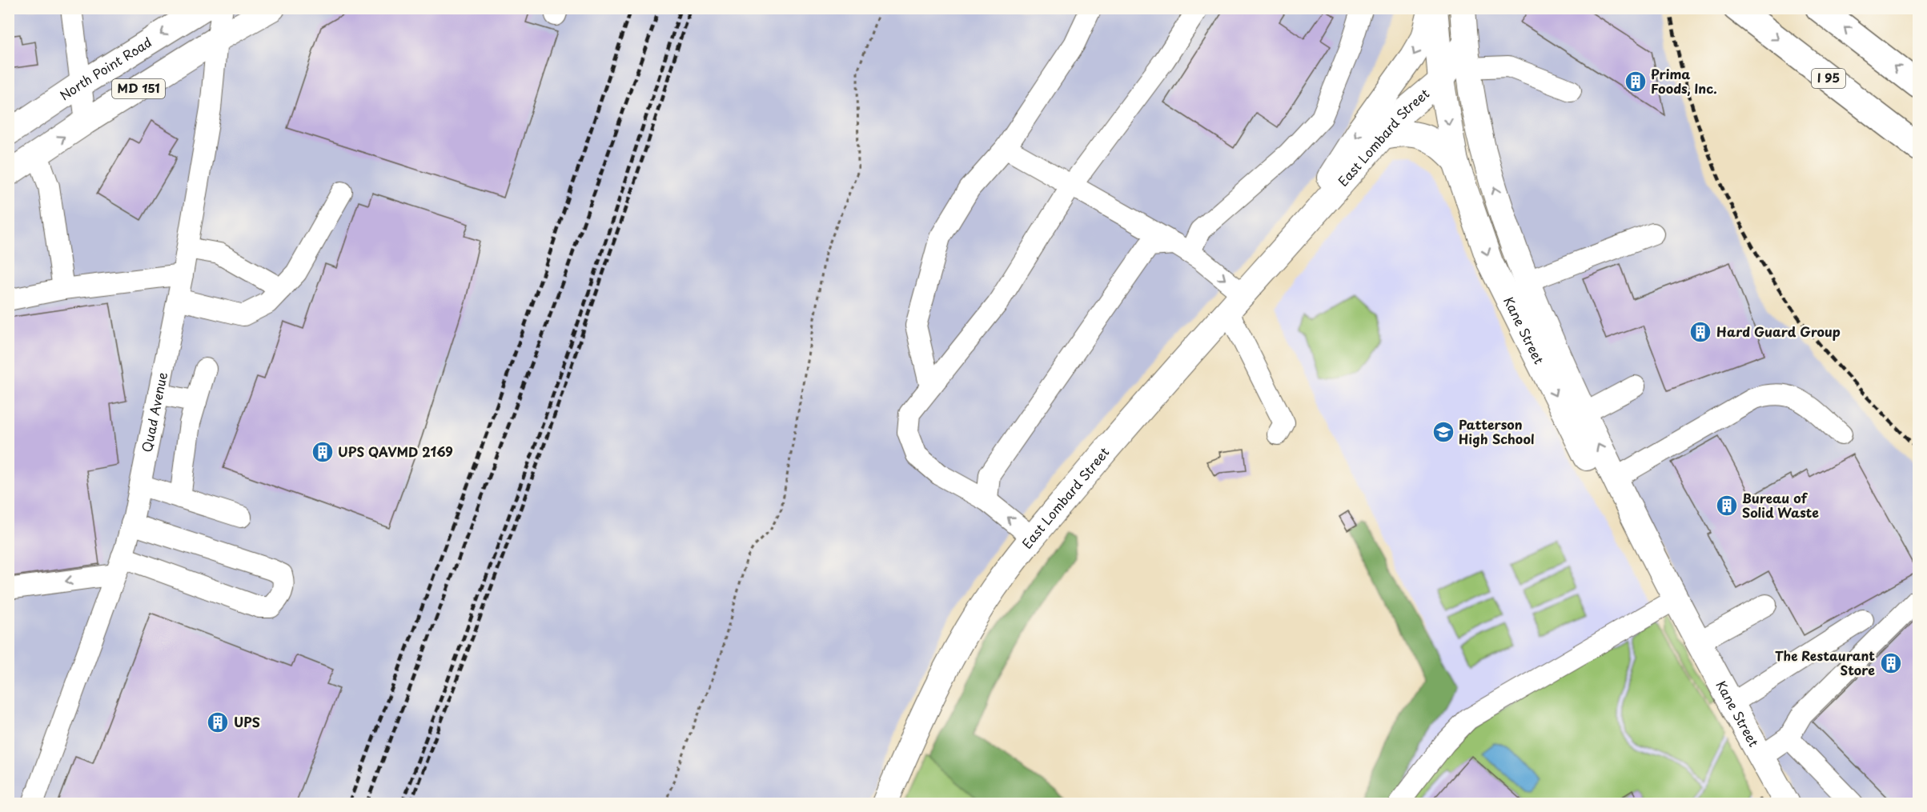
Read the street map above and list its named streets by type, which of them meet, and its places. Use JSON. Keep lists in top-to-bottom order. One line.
{"streets":{"highway":["I 95"],"main road":["North Point Road","MD 151","East Lombard Street","Kane Street"],"street":["Quad Avenue"]},"crossings":[["MD 151","Quad Avenue"],["East Lombard Street","Kane Street"]],"places":{"building":["Prima Foods, Inc.","Hard Guard Group","UPS QAVMD 2169","Bureau of Solid Waste","The Restaurant Store","UPS"],"school or university":["Patterson High School"]}}
